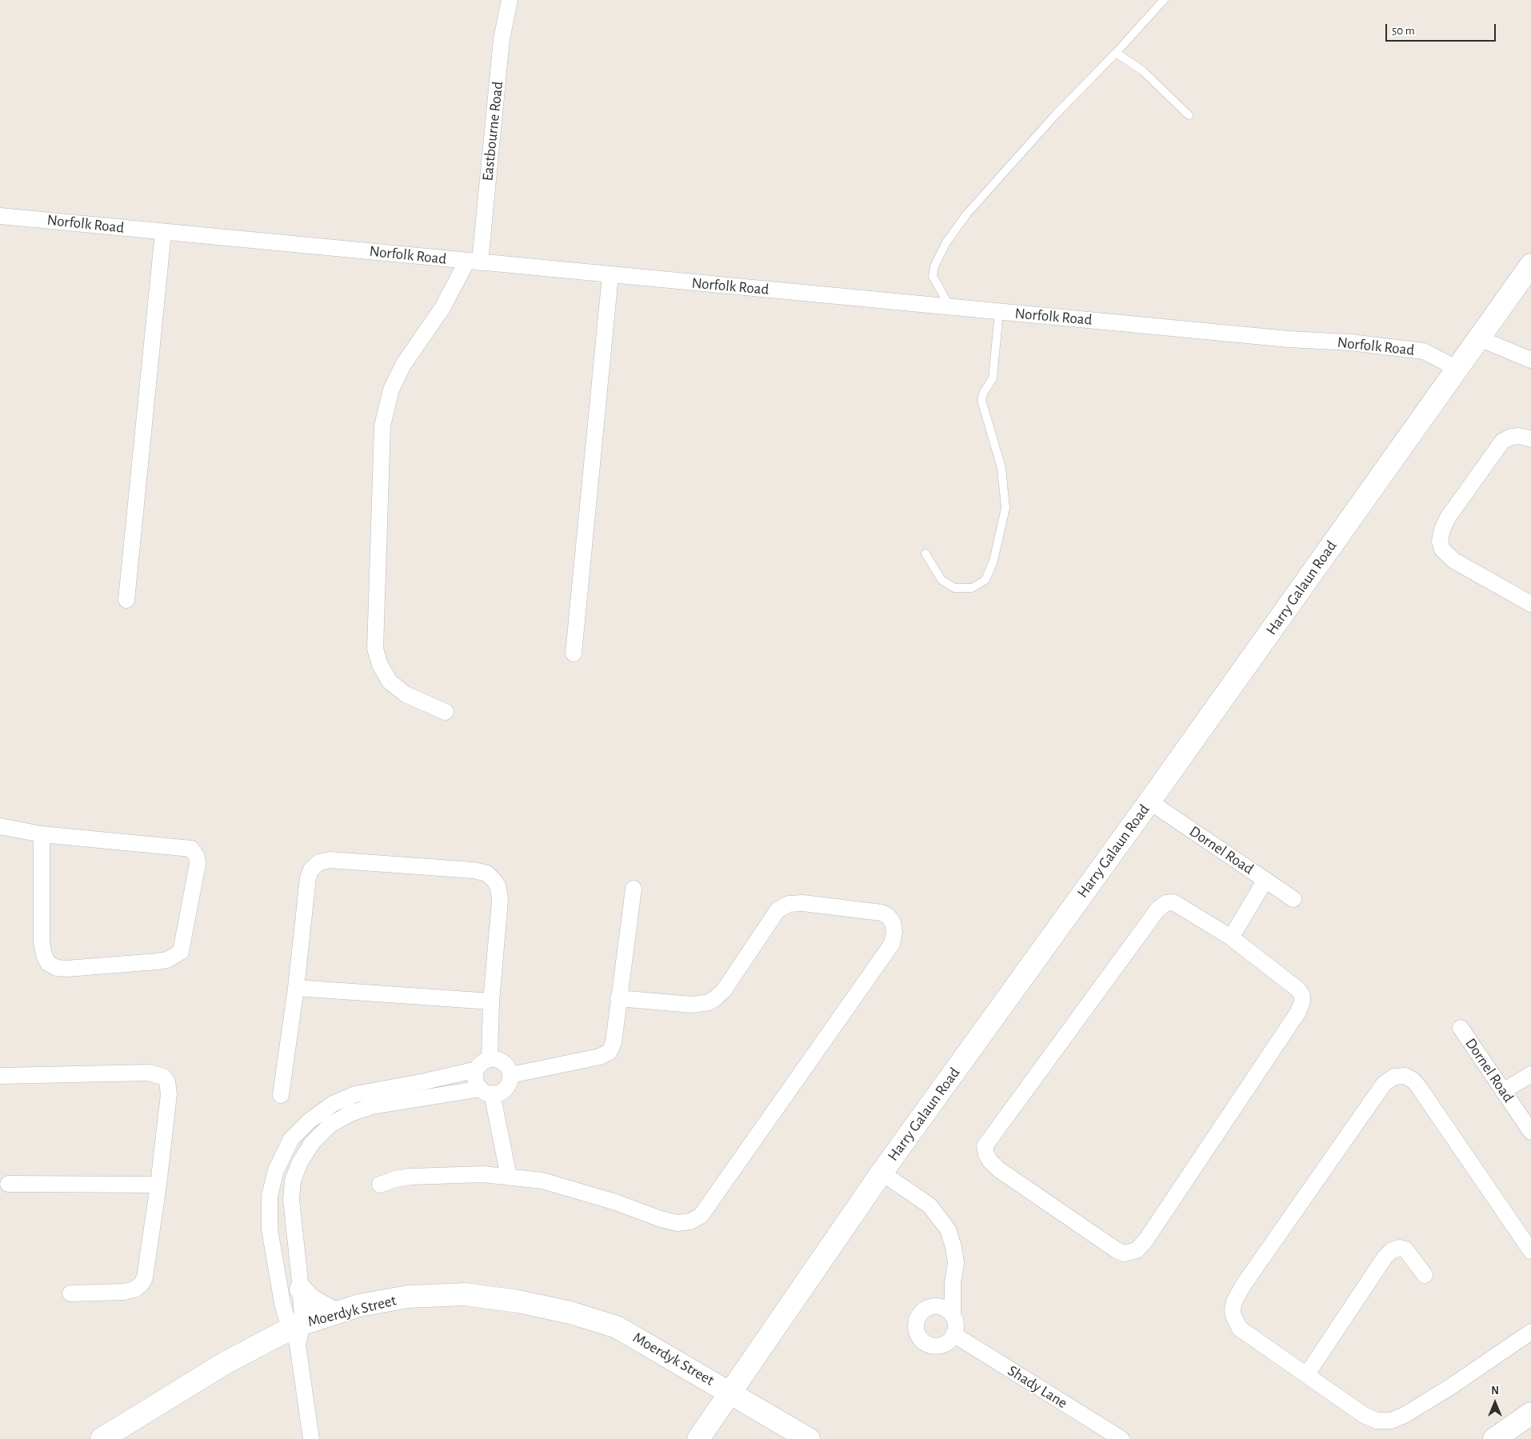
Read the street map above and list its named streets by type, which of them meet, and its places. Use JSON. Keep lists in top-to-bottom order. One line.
{"streets":{"main road":["Harry Galaun Road","Moerdyk Street"],"street":["Eastbourne Road","Norfolk Road","Dornel Road","Shady Lane"]},"crossings":[["Eastbourne Road","Norfolk Road"],["Norfolk Road","Harry Galaun Road"],["Harry Galaun Road","Dornel Road"],["Harry Galaun Road","Moerdyk Street"]],"scale_bar":"50 m","north":"top"}
